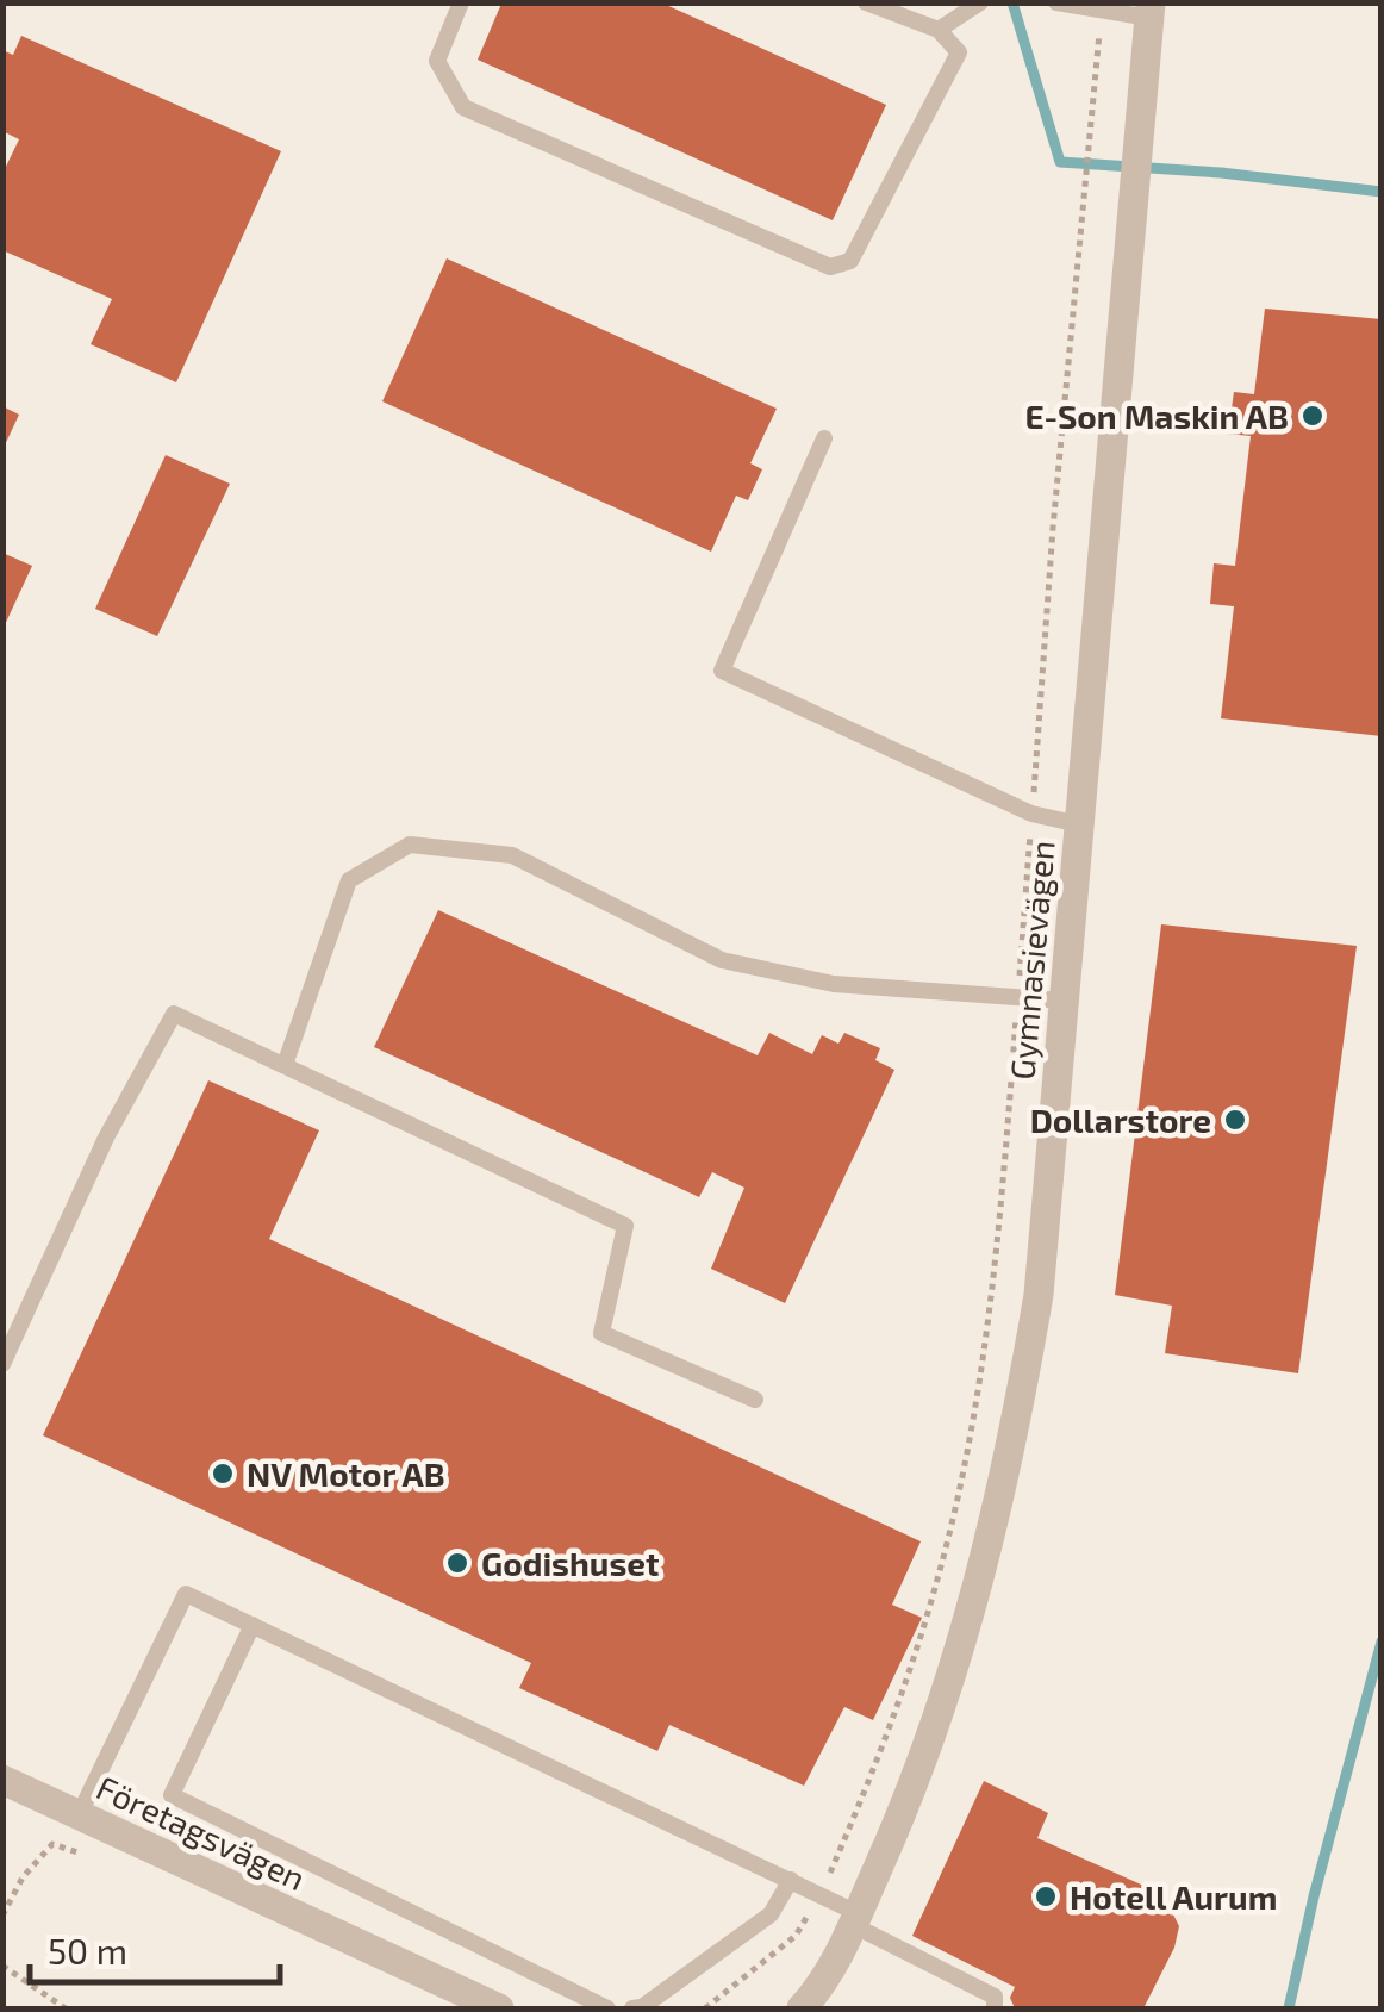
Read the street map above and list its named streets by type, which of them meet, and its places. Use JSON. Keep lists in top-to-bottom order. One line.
{"streets":{"street":["Gymnasievägen","Företagsvägen"]},"places":["E-Son Maskin AB","Dollarstore","NV Motor AB","Godishuset","Hotell Aurum"],"scale_bar":"50 m"}
